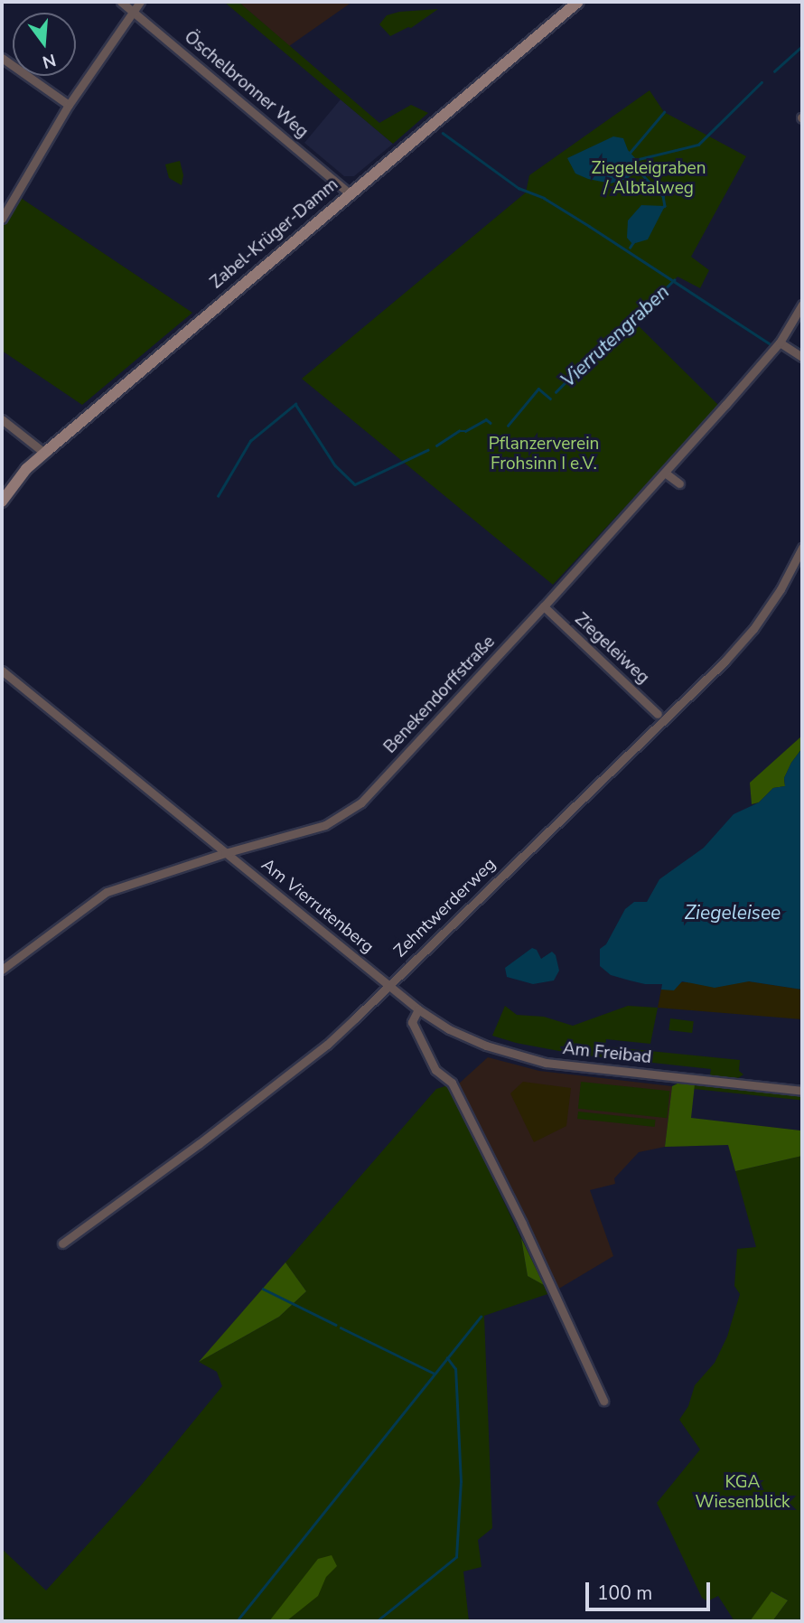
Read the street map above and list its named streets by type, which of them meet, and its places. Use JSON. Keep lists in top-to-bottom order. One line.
{"streets":{"street":["Öschelbronner Weg","Zabel-Krüger-Damm","Ziegeleiweg","Benekendorffstraße","Am Vierrutenberg","Zehntwerderweg","Am Freibad"]},"crossings":[["Öschelbronner Weg","Zabel-Krüger-Damm"],["Ziegeleiweg","Benekendorffstraße"],["Benekendorffstraße","Am Vierrutenberg"],["Am Vierrutenberg","Zehntwerderweg"],["Am Vierrutenberg","Am Freibad"]],"water":["Vierrutengraben","Ziegeleisee"],"parks":["Ziegeleigraben / Albtalweg","Pflanzerverein Frohsinn I e.V.","KGA Wiesenblick"],"scale_bar":"100 m","north":"bottom"}
